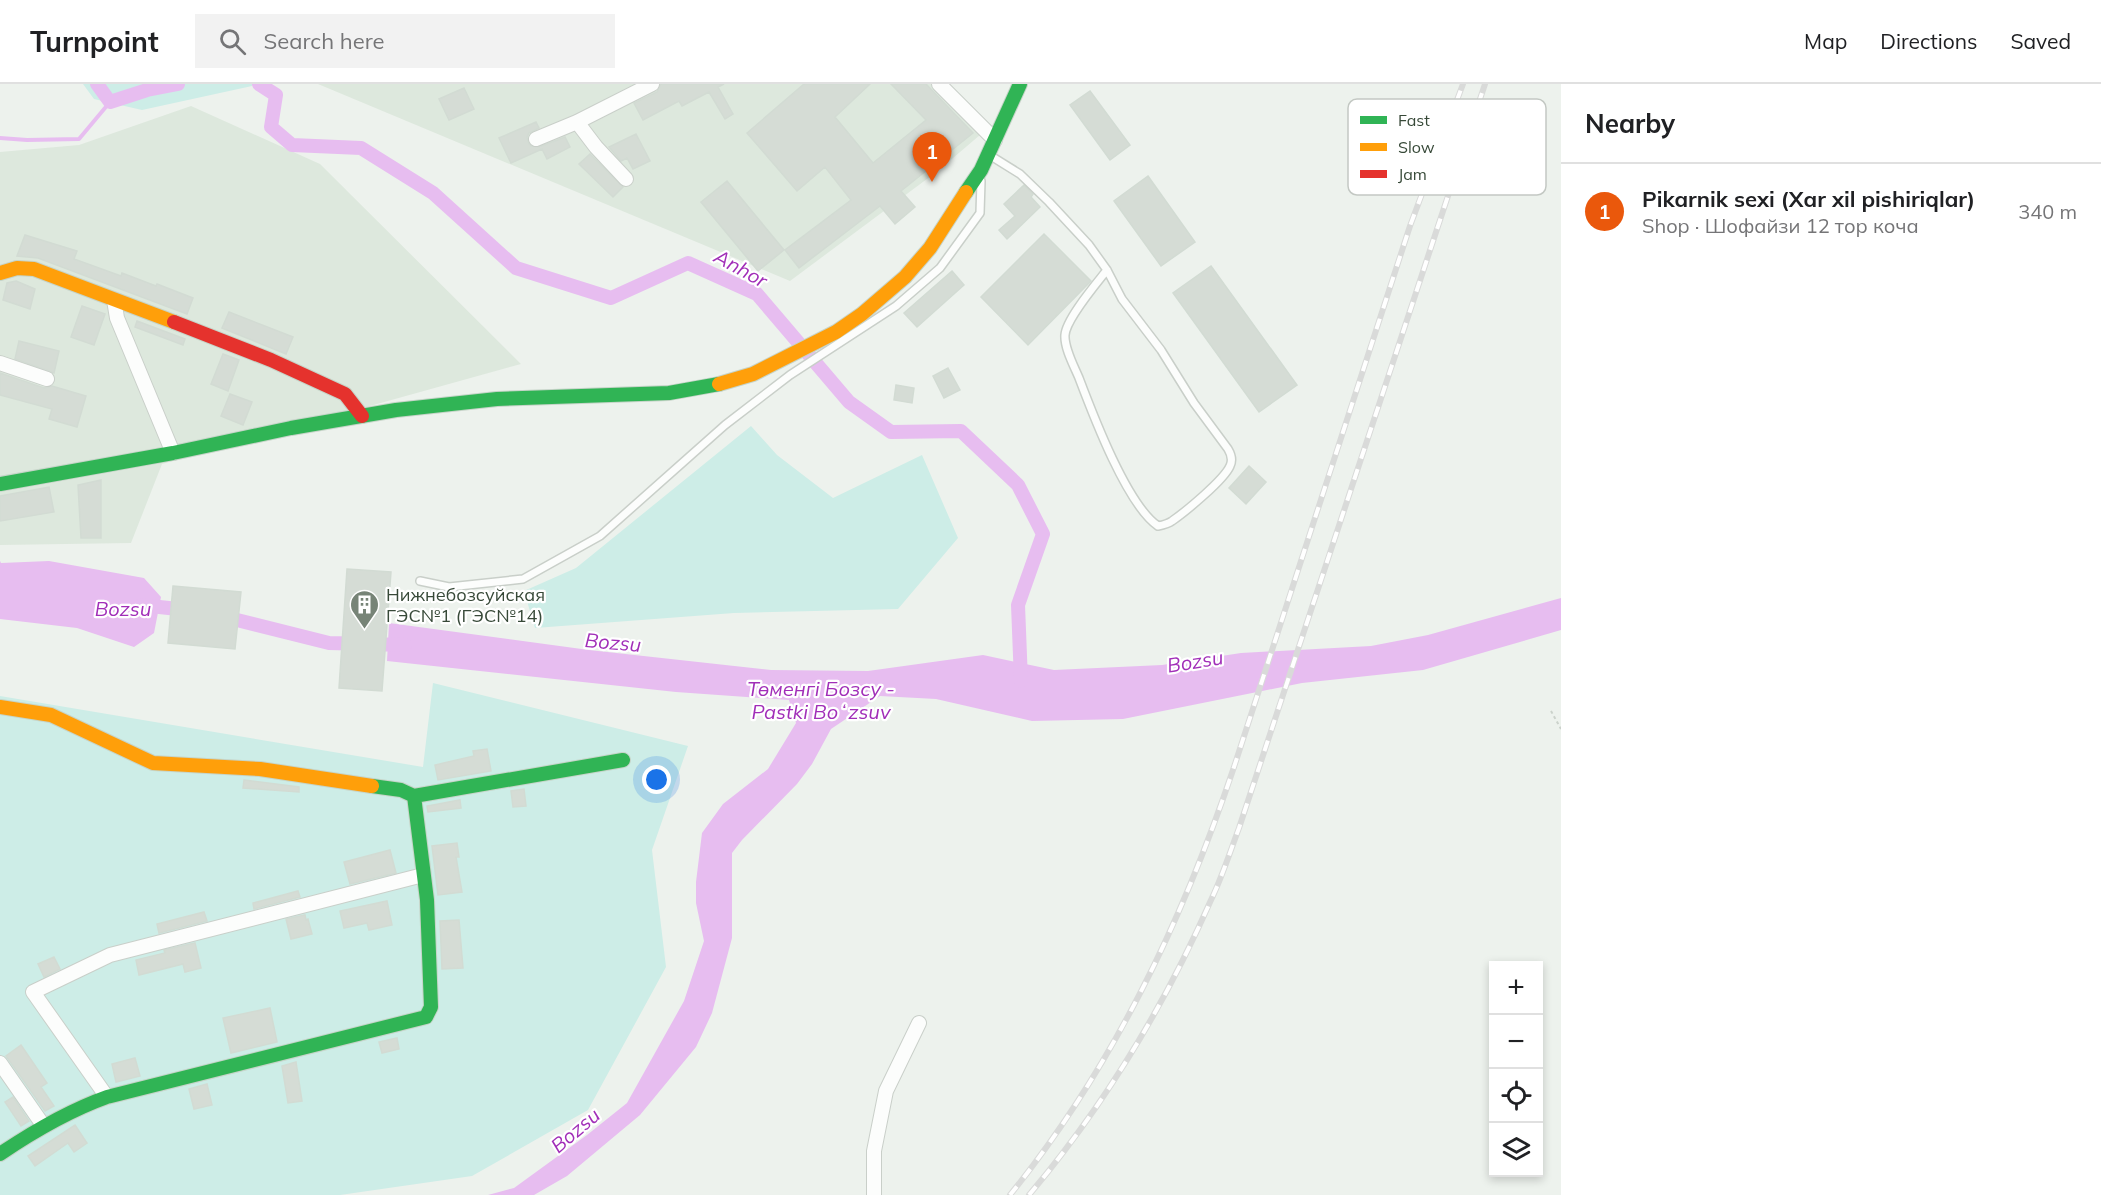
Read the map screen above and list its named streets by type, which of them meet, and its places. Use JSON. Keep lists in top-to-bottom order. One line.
{"water":["Anhor","Bozsu","Төменгі Бозсу - Pastki Boʻzsuv"],"places":{"building":["Нижнебозсуйская ГЭС№1 (ГЭС№14)"]},"legend":["Fast","Slow","Jam"],"page":{"header":"Turnpoint","search":"Search here","nav":["Map","Directions","Saved"],"heading":"Nearby","pins":"1","list":[{"mark":"1","name":"Pikarnik sexi (Xar xil pishiriqlar)","note":"Shop · Шофайзи 12 тор коча","value":"340 m"}],"map_buttons":["+","−"]}}
